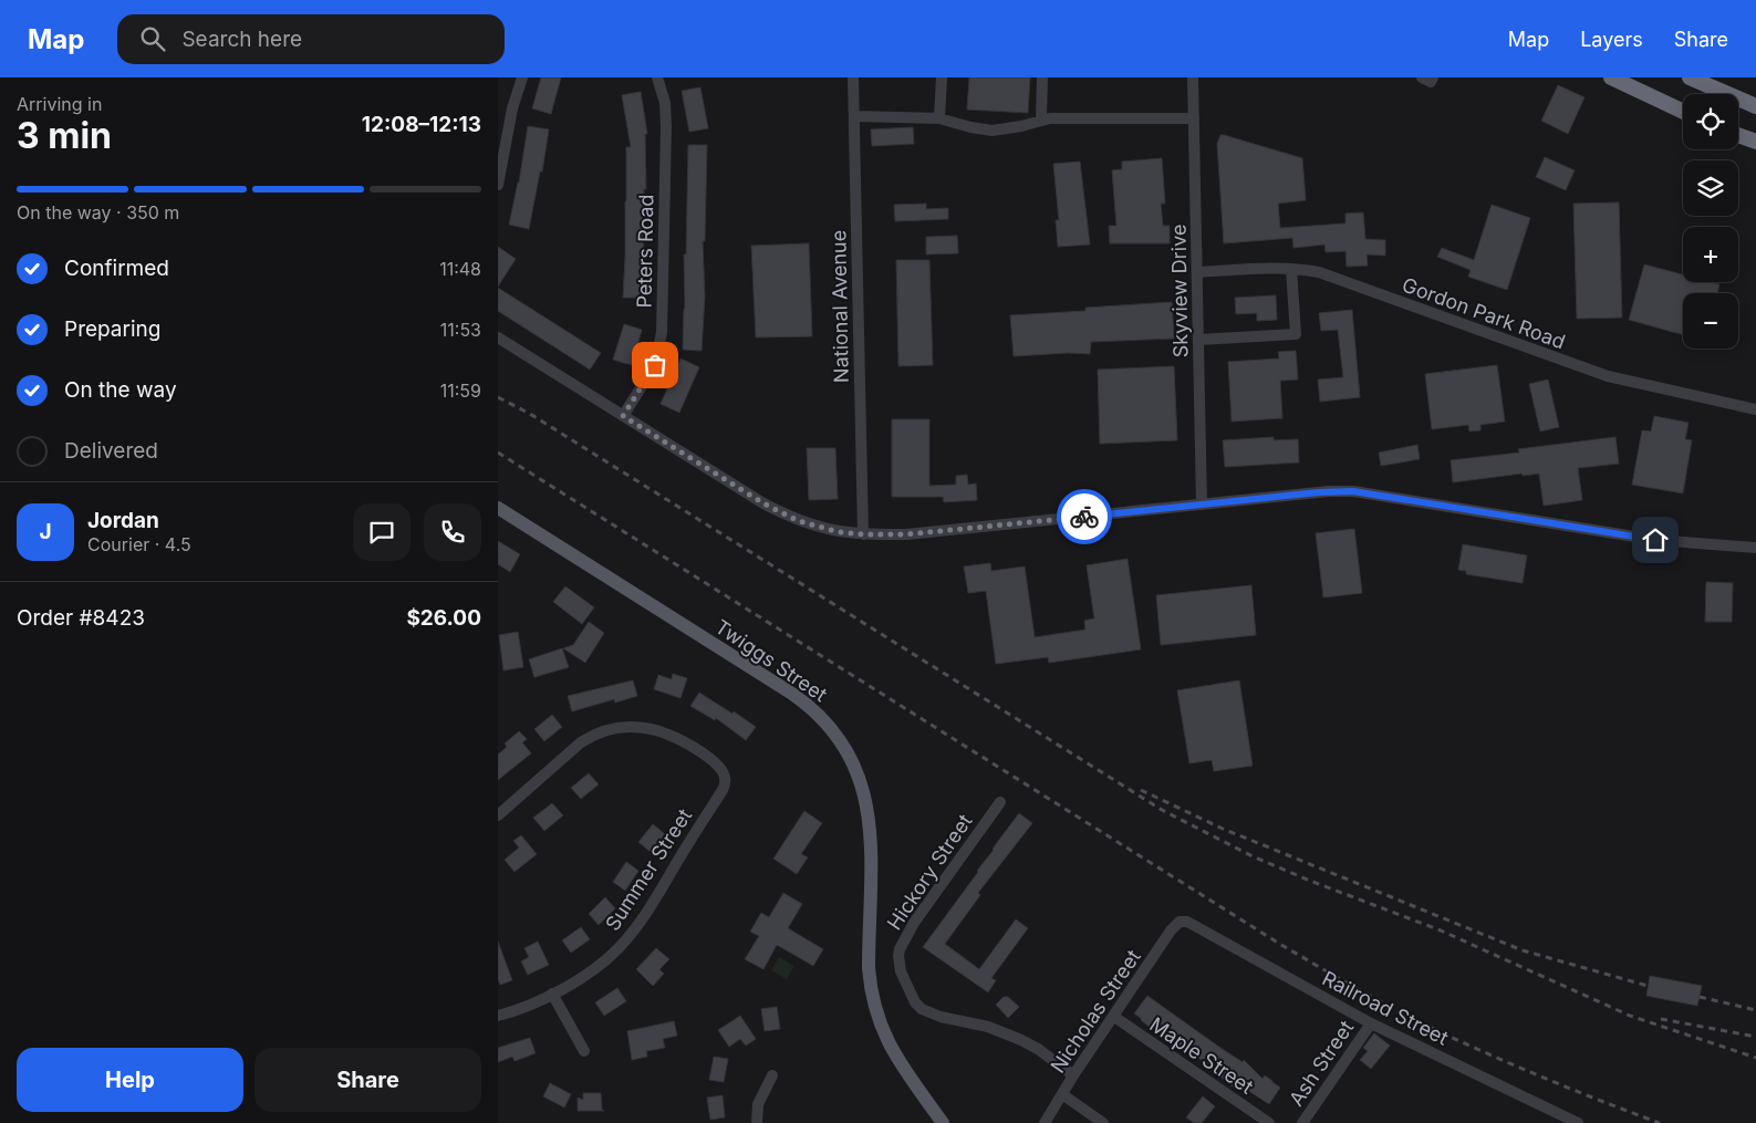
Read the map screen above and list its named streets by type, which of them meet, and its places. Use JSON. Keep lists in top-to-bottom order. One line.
{"streets":{"main road":["Twiggs Street"],"street":["Peters Road","Skyview Drive","National Avenue","Gordon Park Road","Summer Street","Hickory Street","Railroad Street","Nicholas Street","Maple Street","Ash Street"]},"crossings":[["Skyview Drive","Gordon Park Road"],["Hickory Street","Nicholas Street"],["Railroad Street","Nicholas Street"],["Railroad Street","Ash Street"],["Nicholas Street","Maple Street"]],"page":{"header":"Map","search":"Search here","nav":["Map","Layers","Share"],"heading":["3 min","Arriving in","12:08–12:13"],"panel":["Jordan","Courier · 4.5","Order #8423","$26.00"],"map_buttons":["+","−"],"bar":"On the way · 350 m","list":[["Confirmed","11:48"],["Preparing","11:53"],["On the way","11:59"],"Delivered"],"round":"J","buttons":["Help","Share"]}}
